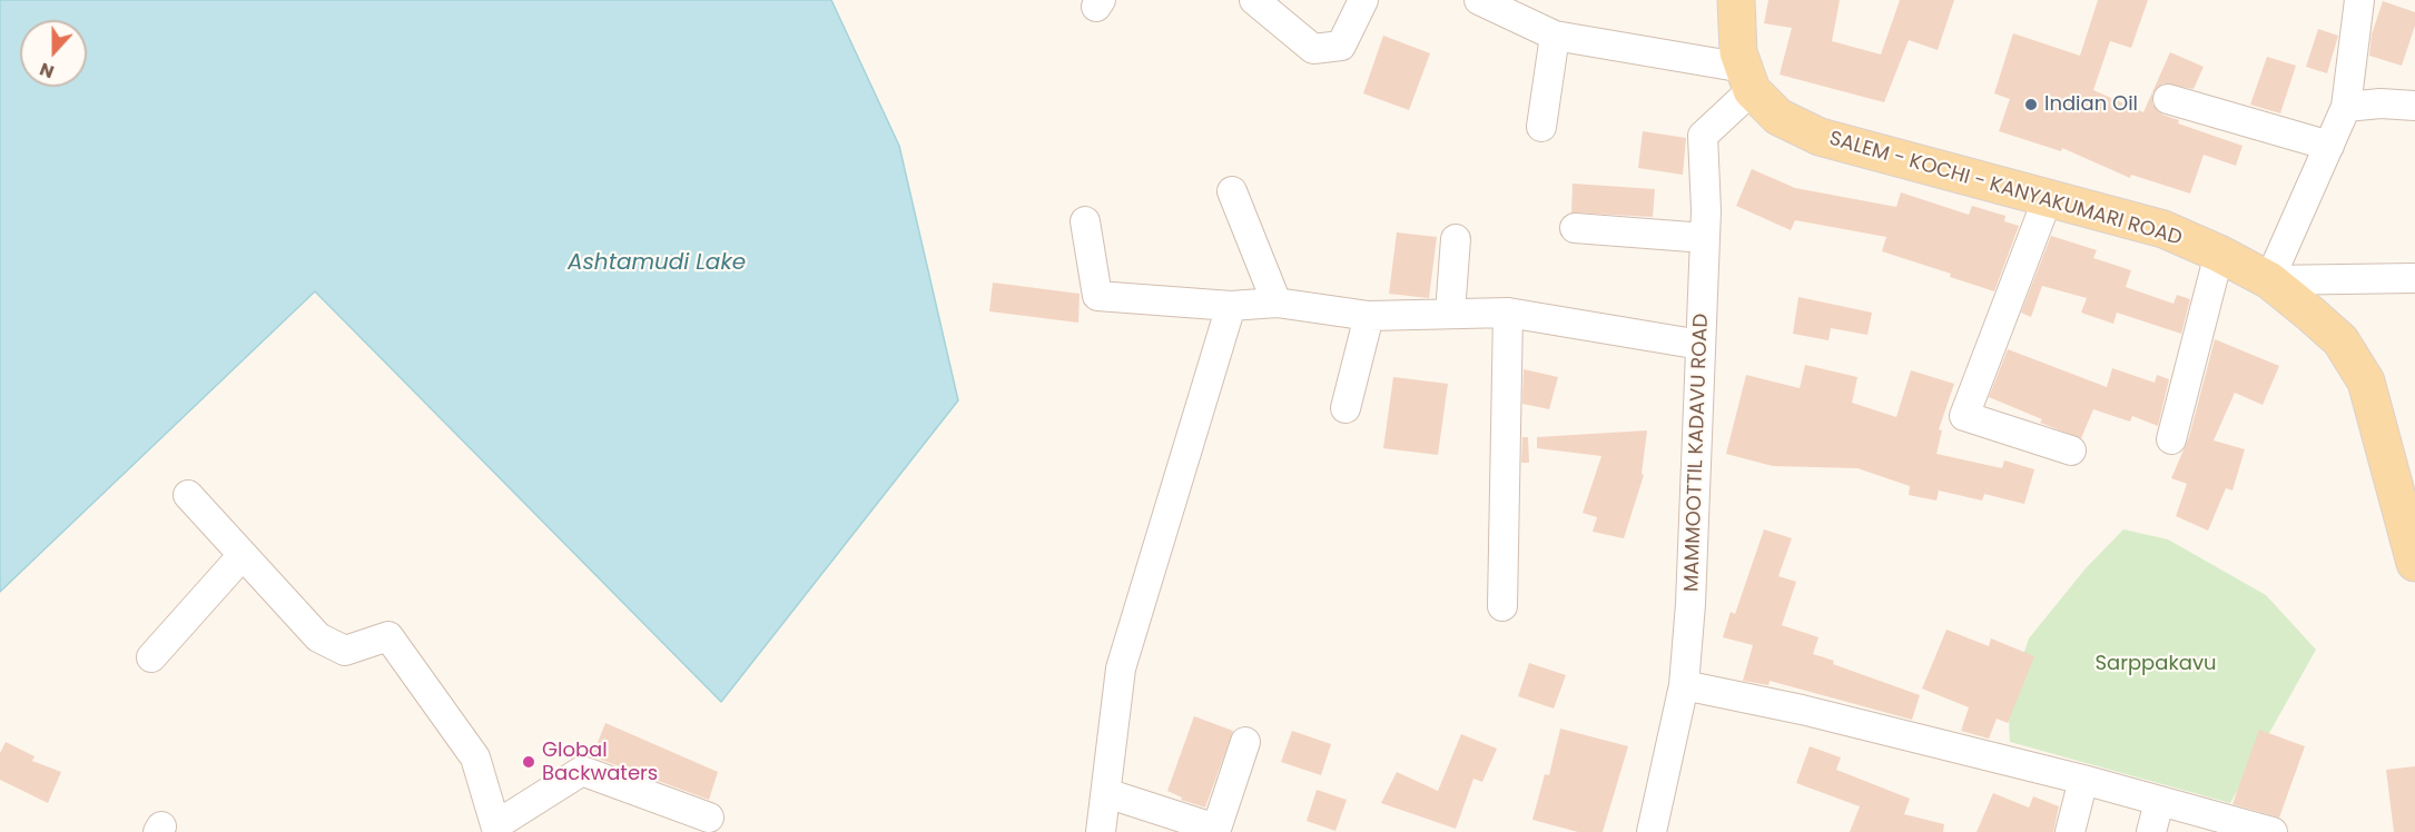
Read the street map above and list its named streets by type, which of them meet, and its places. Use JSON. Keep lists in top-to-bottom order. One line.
{"streets":{"main road":["SALEM - KOCHI - KANYAKUMARI ROAD"],"street":["MAMMOOTTIL KADAVU ROAD"]},"crossings":[["SALEM - KOCHI - KANYAKUMARI ROAD","MAMMOOTTIL KADAVU ROAD"]],"water":["Ashtamudi Lake"],"parks":["Sarppakavu"],"places":["Indian Oil","Global Backwaters"],"north":"bottom"}
